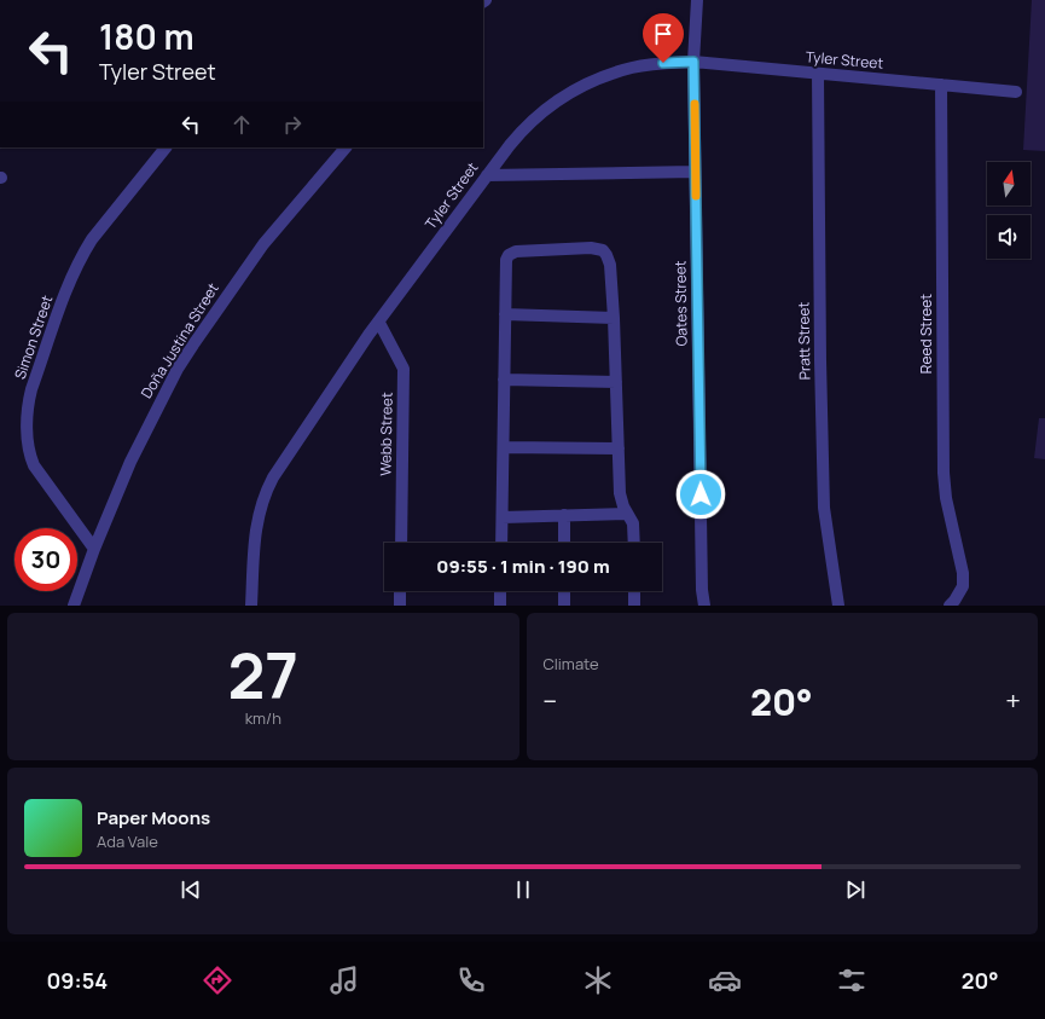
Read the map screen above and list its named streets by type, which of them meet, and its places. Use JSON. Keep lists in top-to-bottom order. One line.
{"streets":{"street":["Tyler Street","Oates Street","Reed Street","Simon Street","Doña Justina Street","Pratt Street","Webb Street"]},"crossings":[["Tyler Street","Oates Street"],["Tyler Street","Reed Street"],["Tyler Street","Pratt Street"],["Tyler Street","Webb Street"],["Simon Street","Doña Justina Street"]],"north":"top","page":{"turn":["180 m","Tyler Street"],"limit":"30","trip":"09:55 · 1 min · 190 m","tile":[["27","km/h"],"Climate"],"heat":["−","20°","+"],"song":["Paper Moons","Ada Vale"],"tabs":["09:54","20°"]}}
